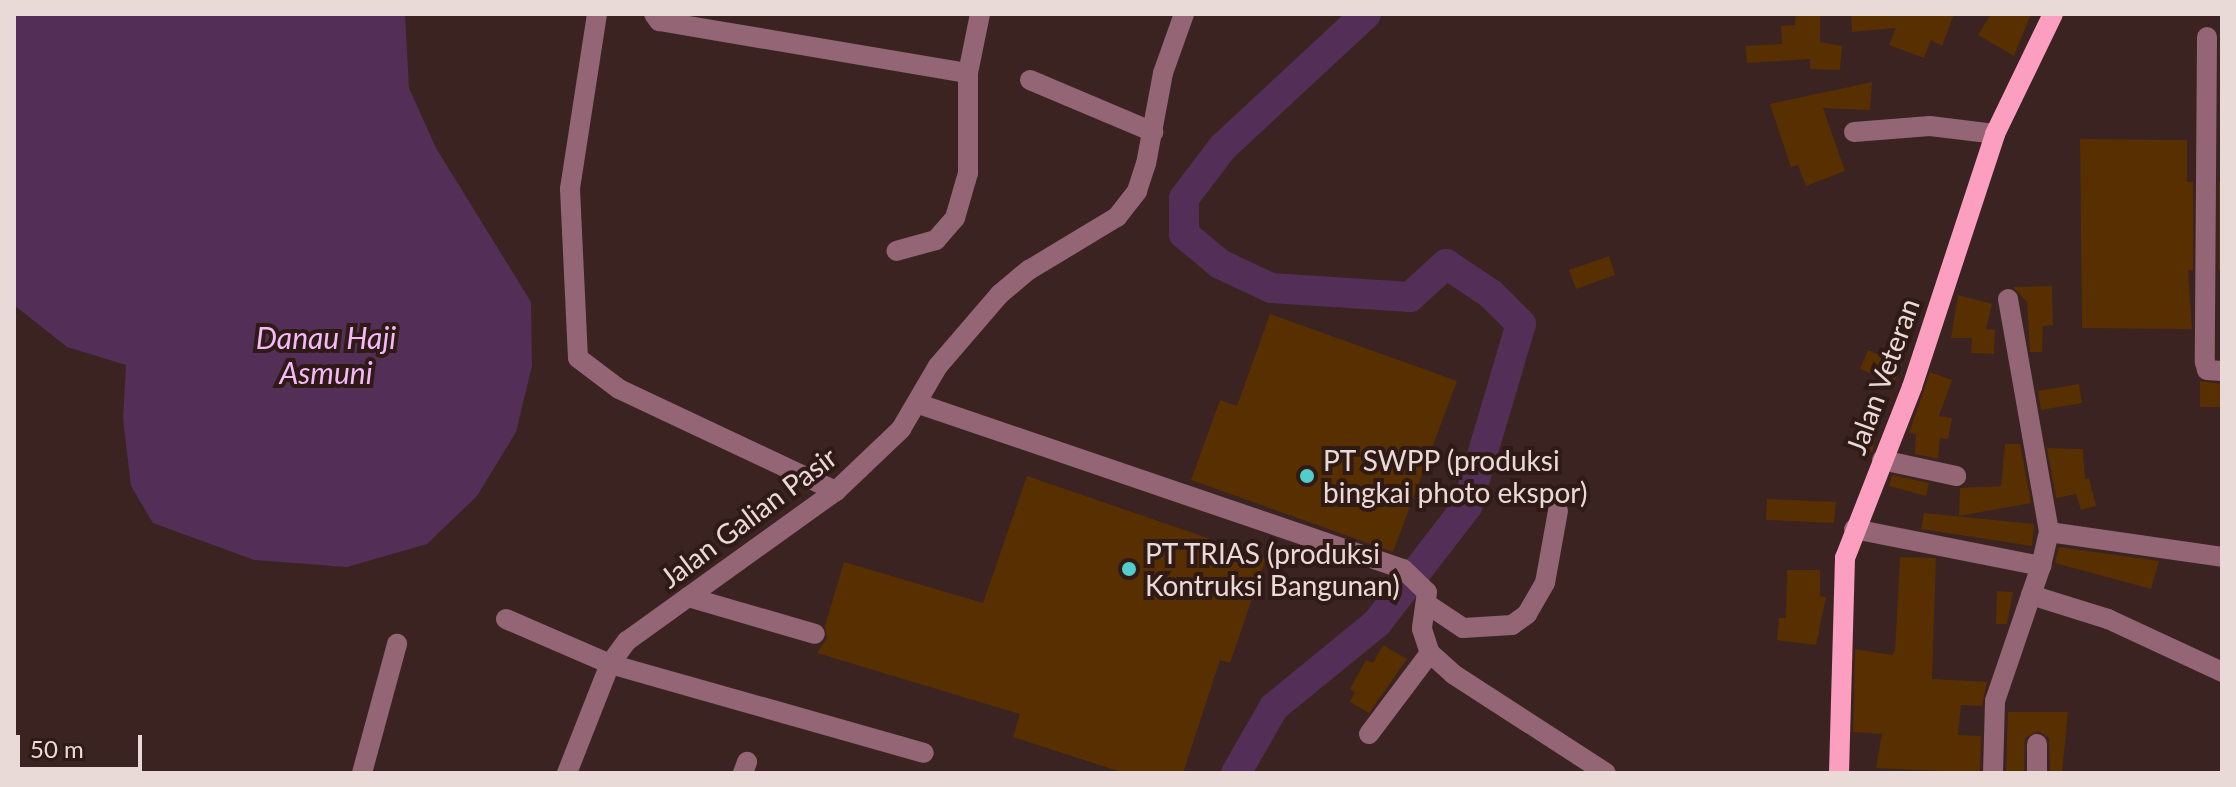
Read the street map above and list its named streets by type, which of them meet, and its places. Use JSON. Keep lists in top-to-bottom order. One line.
{"streets":{"main road":["Jalan Veteran"],"street":["Jalan Galian Pasir"]},"water":["Danau Haji Asmuni"],"places":["PT SWPP (produksi bingkai photo ekspor)","PT TRIAS (produksi Kontruksi Bangunan)"],"scale_bar":"50 m"}
